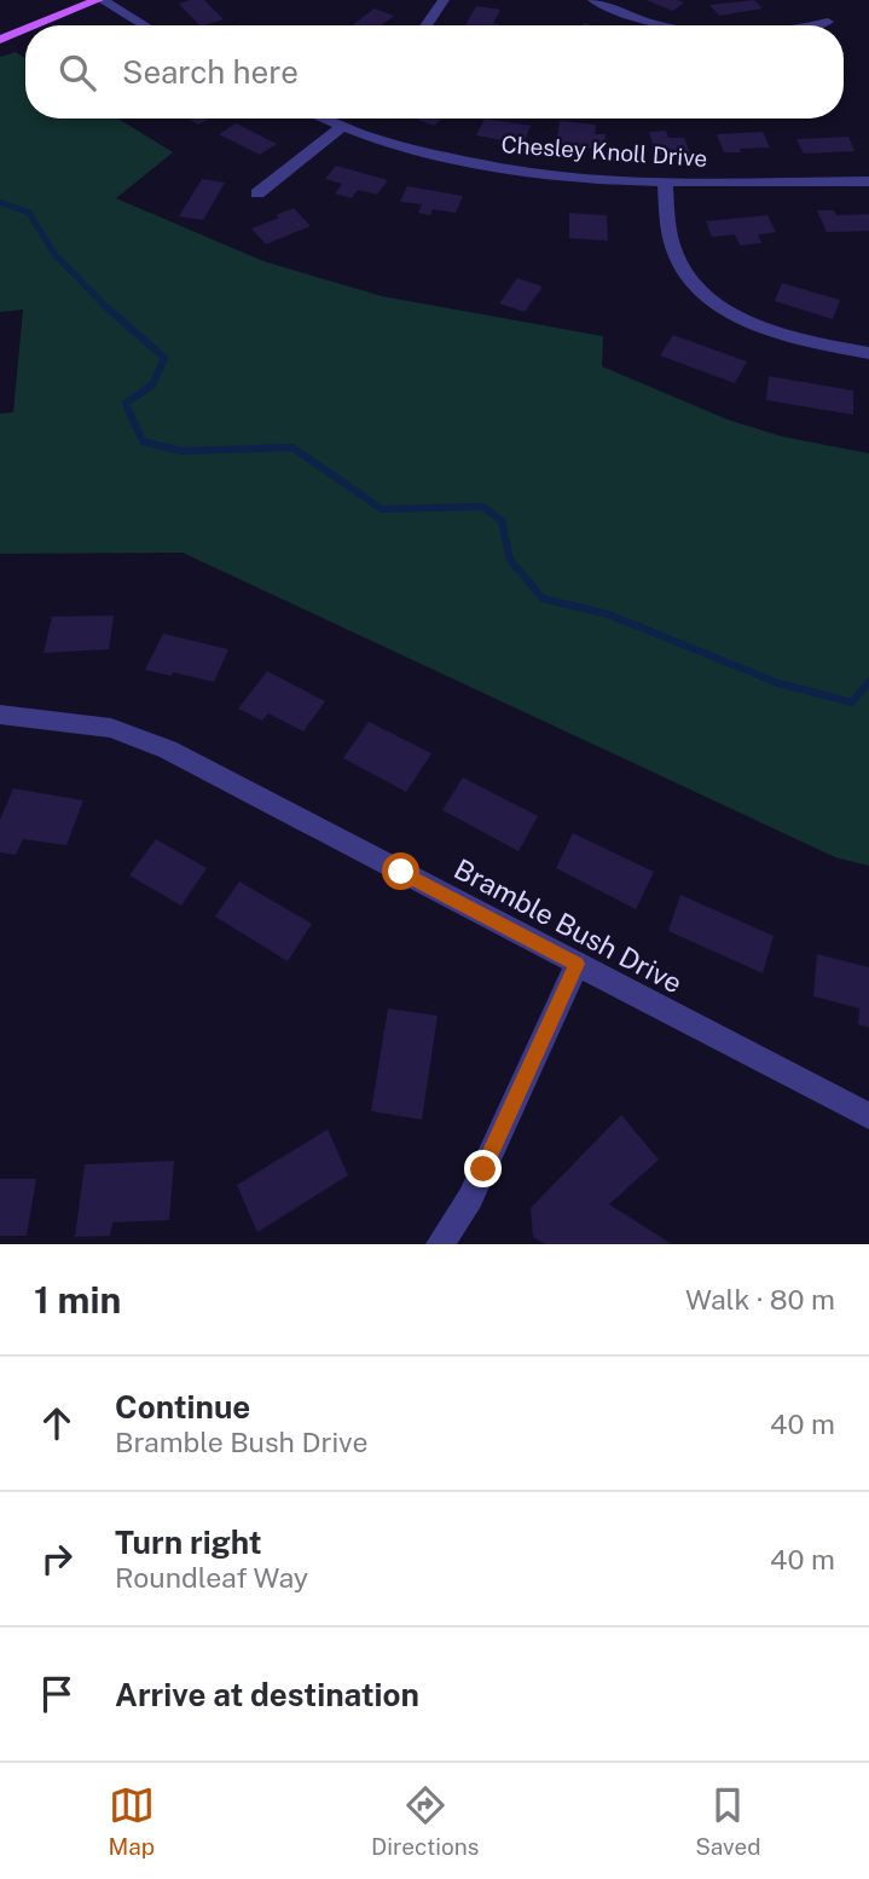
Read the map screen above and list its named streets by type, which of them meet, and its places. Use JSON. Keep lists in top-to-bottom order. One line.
{"streets":{"street":["Chesley Knoll Drive","Bramble Bush Drive"]},"page":{"search":"Search here","heading":["1 min","Walk · 80 m"],"list":[["Continue","Bramble Bush Drive","40 m"],["Turn right","Roundleaf Way","40 m"],"Arrive at destination"],"nav":["Map","Directions","Saved"]}}
